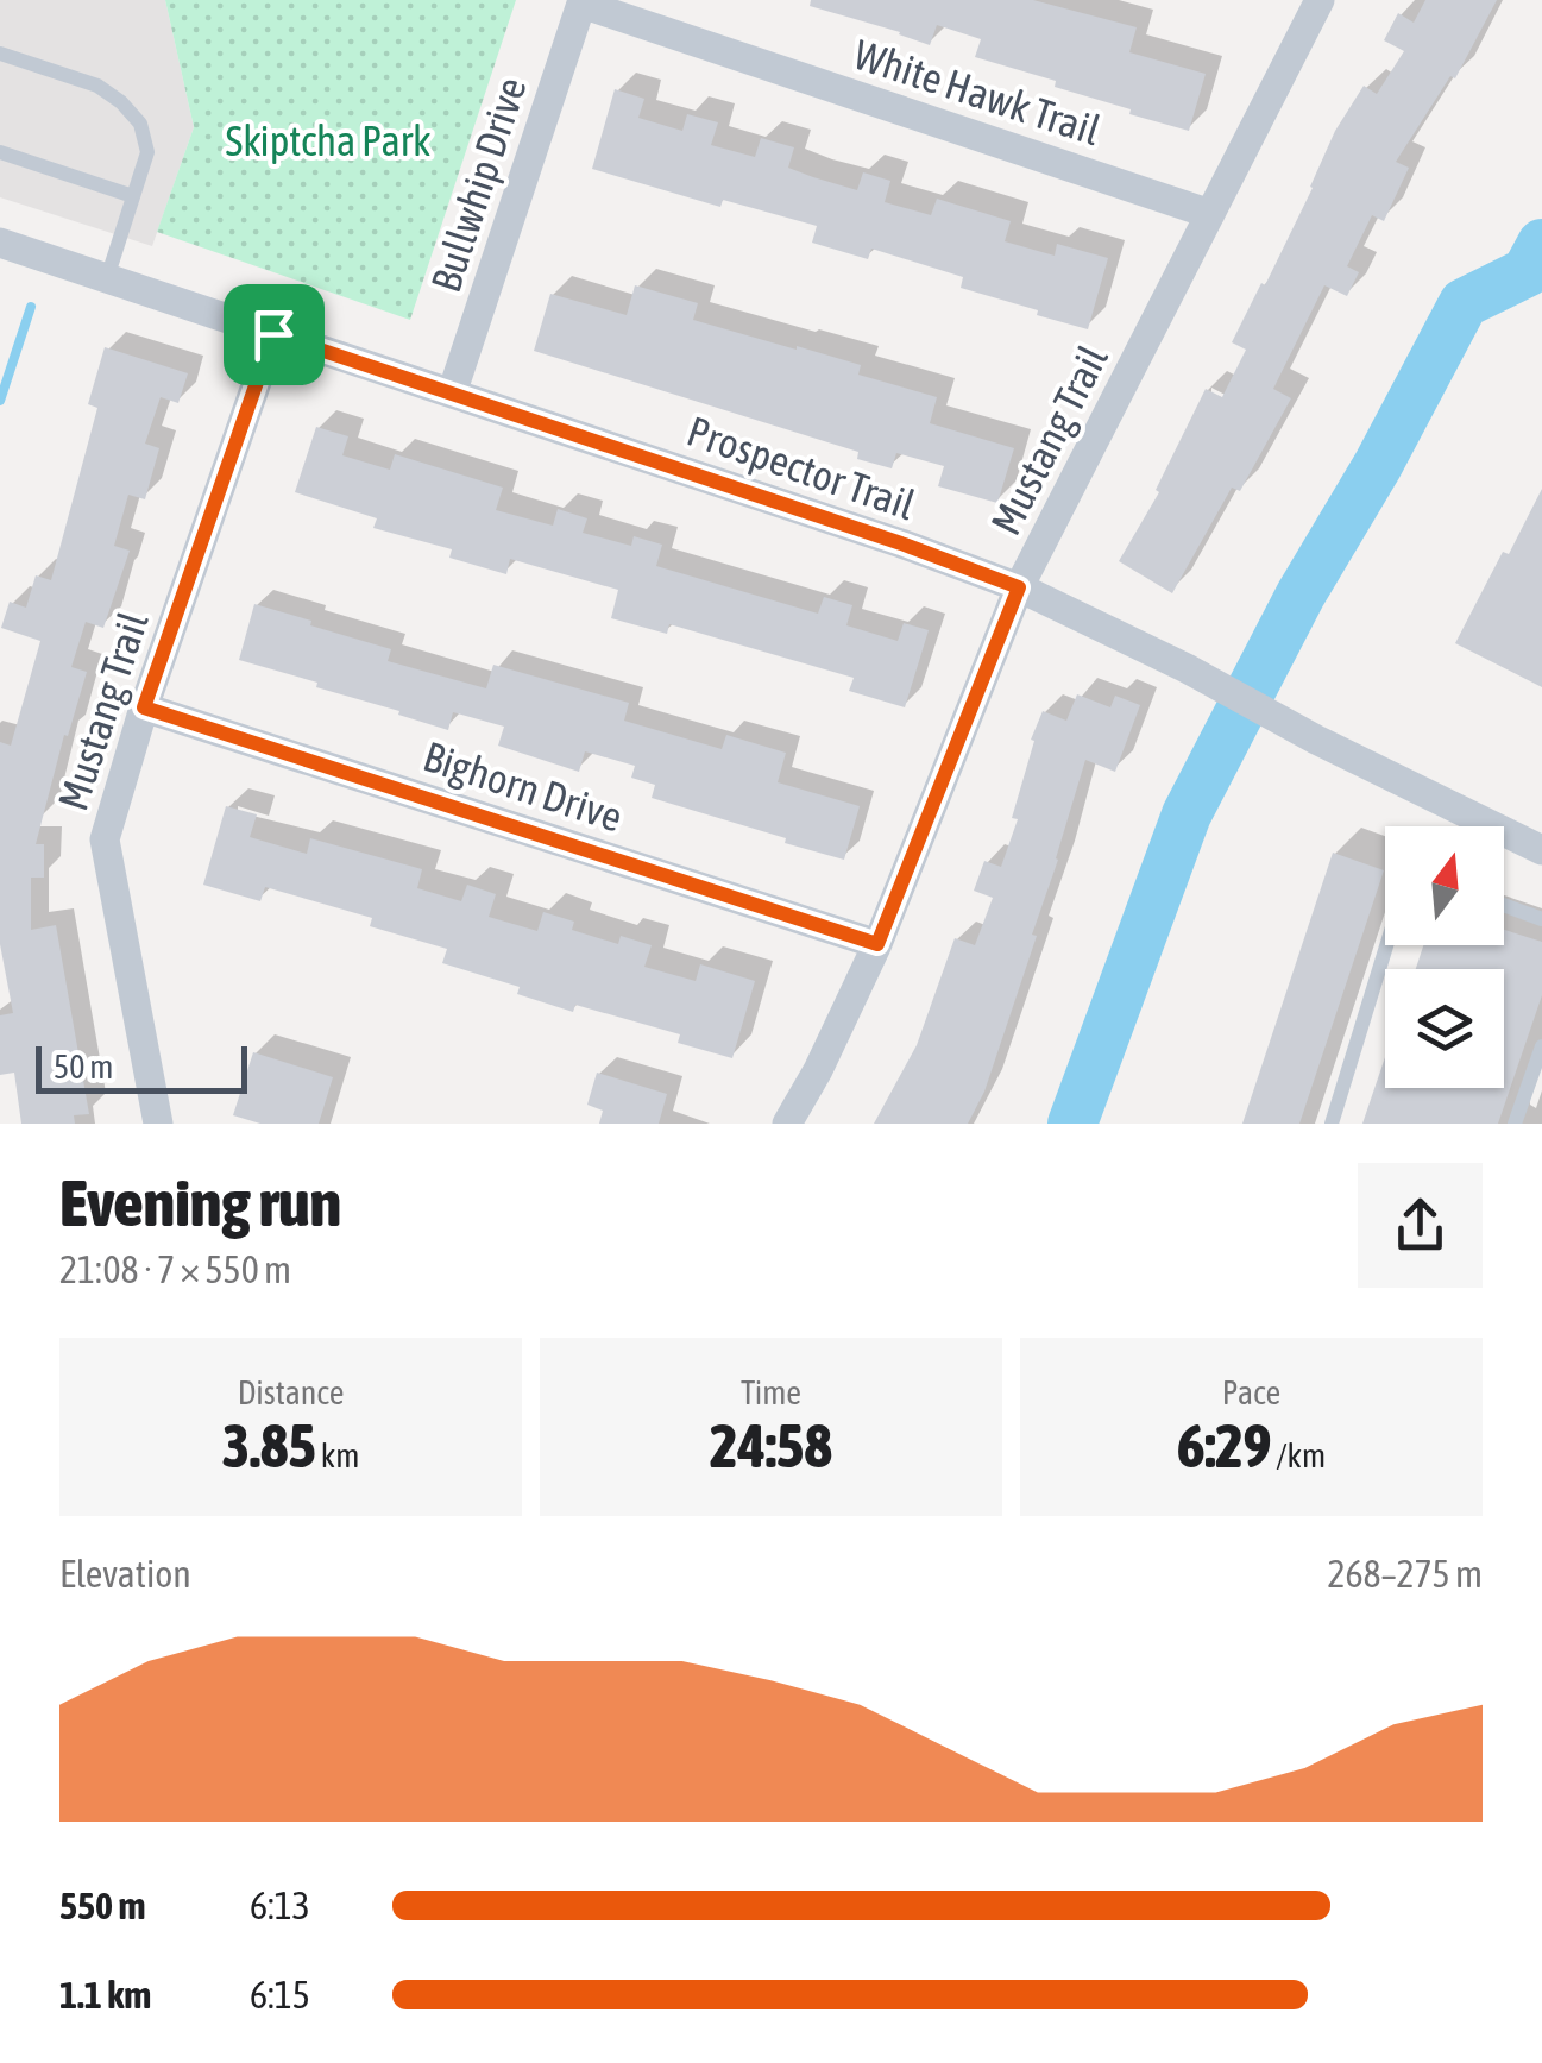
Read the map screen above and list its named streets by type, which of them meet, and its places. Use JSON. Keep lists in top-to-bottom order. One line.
{"streets":{"street":["White Hawk Trail","Bullwhip Drive","Mustang Trail","Prospector Trail","Bighorn Drive"]},"crossings":[["White Hawk Trail","Bullwhip Drive"],["White Hawk Trail","Mustang Trail"],["Bullwhip Drive","Prospector Trail"],["Mustang Trail","Prospector Trail"],["Mustang Trail","Bighorn Drive"]],"parks":["Skiptcha Park"],"scale_bar":"50 m","north":"top","page":{"scale":"50 m","heading":["Evening run","21:08 · 7 × 550 m"],"stats":[["Distance","3.85 km"],["Time","24:58"],["Pace","6:29 /km"]],"chart":["Elevation","268–275 m"],"list":[{"name":"550 m","note":"6:13"},{"name":"1.1 km","note":"6:15"}]}}
